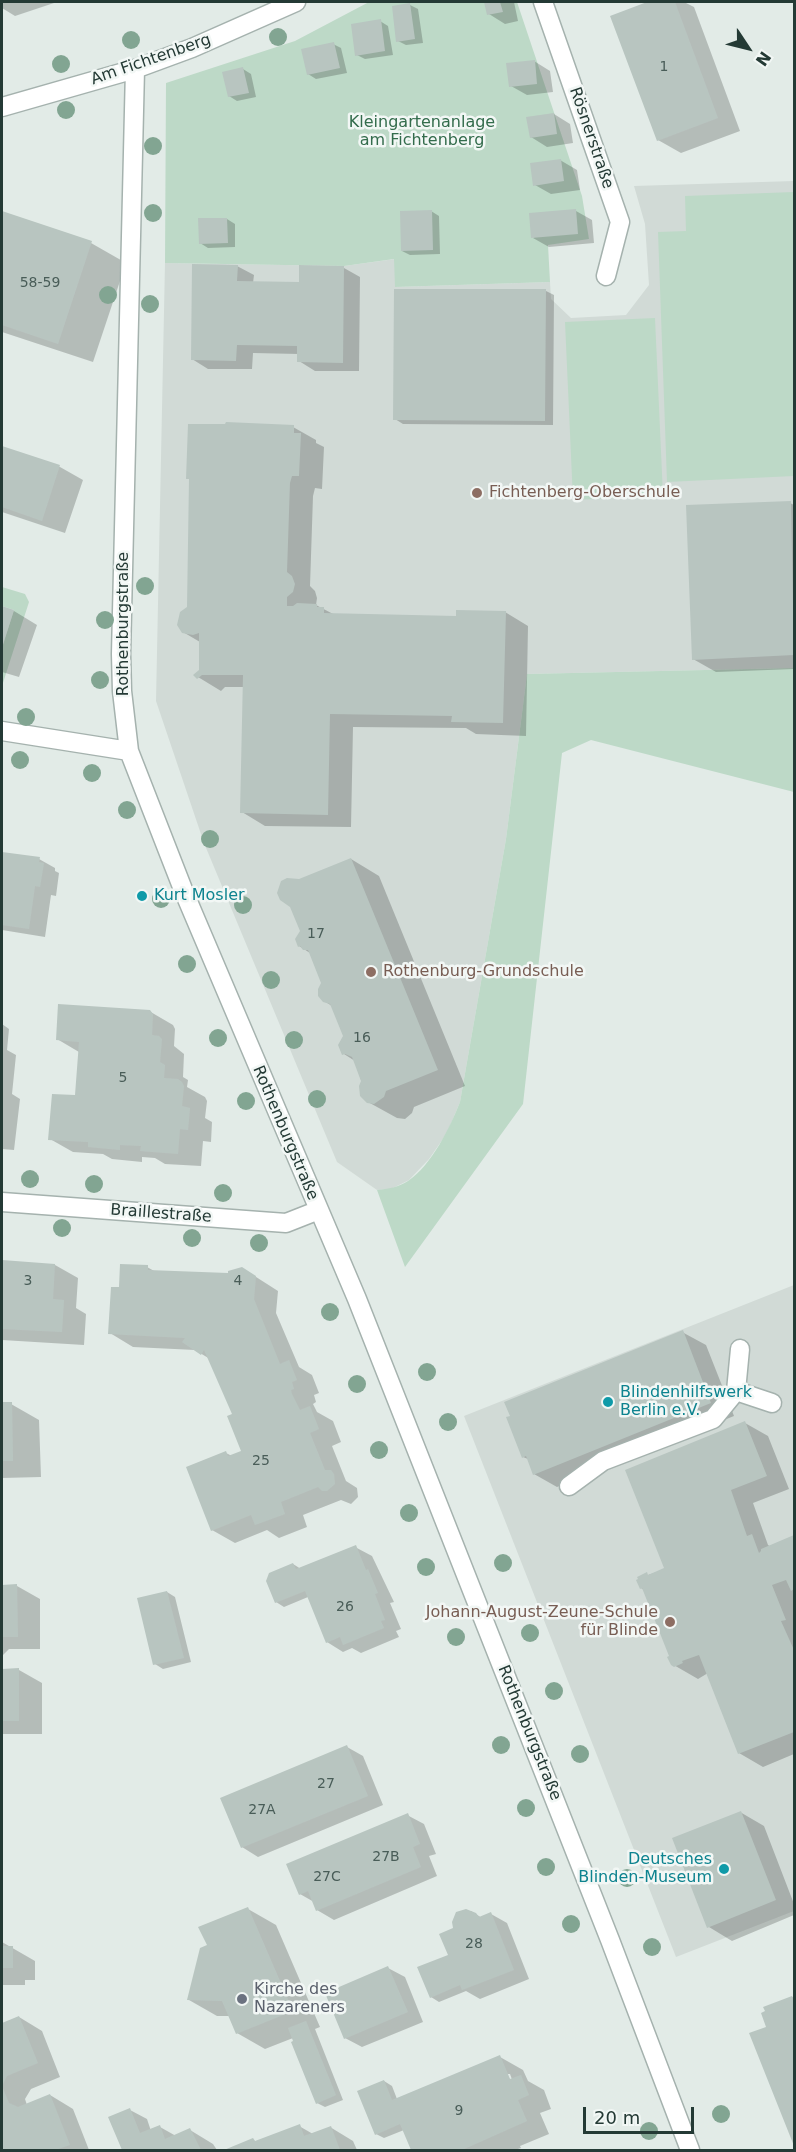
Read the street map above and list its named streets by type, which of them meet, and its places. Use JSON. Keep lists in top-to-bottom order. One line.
{"streets":{"street":["Am Fichtenberg","Rösnerstraße","Rothenburgstraße","Braillestraße"]},"crossings":[["Am Fichtenberg","Rothenburgstraße"],["Rothenburgstraße","Braillestraße"]],"parks":["Kleingartenanlage am Fichtenberg"],"places":["Fichtenberg-Oberschule","Kurt Mosler","Rothenburg-Grundschule","Blindenhilfswerk Berlin e.V.","Johann-August-Zeune-Schule für Blinde","Deutsches Blinden-Museum","Kirche des Nazareners"],"house_numbers":["1","58-59","17","16","5","3","4","25","26","27","27A","27B","27C","28","9"],"scale_bar":"20 m","north":"bottom right"}
